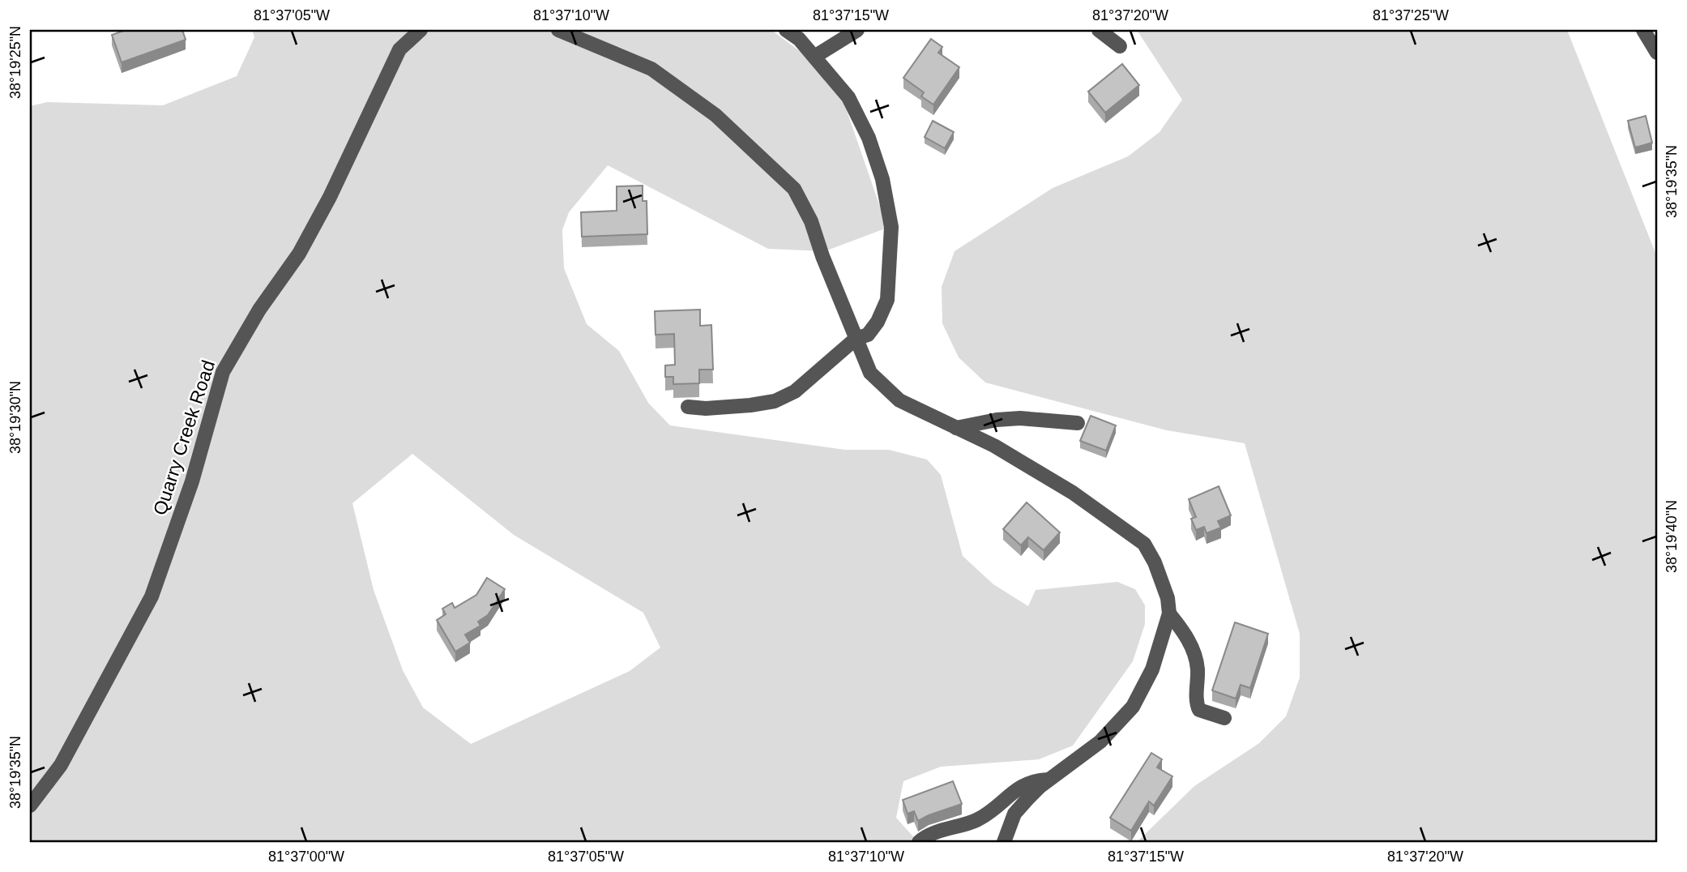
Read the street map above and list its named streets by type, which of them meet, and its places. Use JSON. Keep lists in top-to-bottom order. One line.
{"streets":{"street":["Quarry Creek Road"]},"coordinates":["81°37'05\"W","81°37'10\"W","81°37'15\"W","81°37'20\"W","81°37'25\"W","38°19'25\"N","38°19'35\"N","38°19'30\"N","38°19'40\"N","81°37'00\"W"]}
